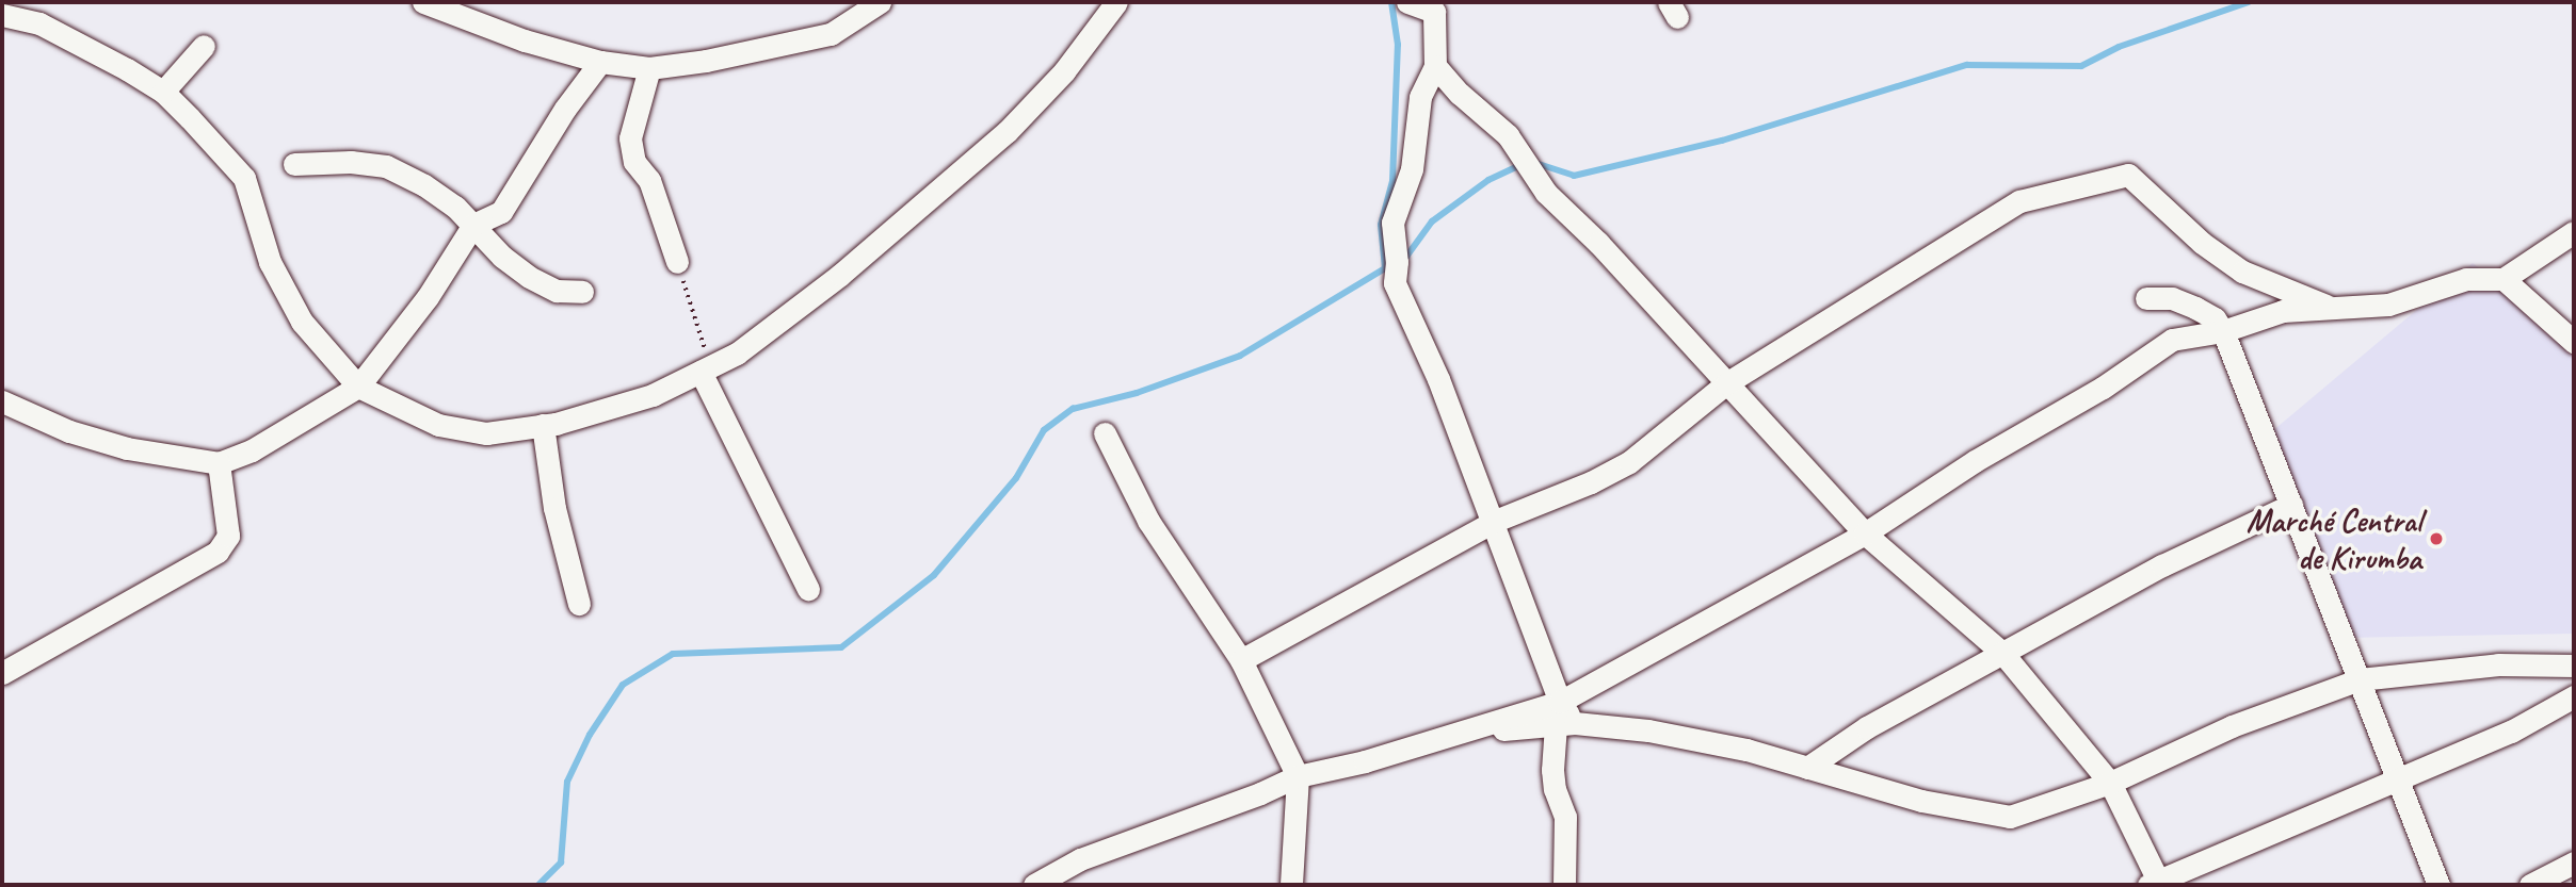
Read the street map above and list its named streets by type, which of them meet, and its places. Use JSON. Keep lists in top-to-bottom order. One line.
{"places":["Marché Central de Kirumba"]}
